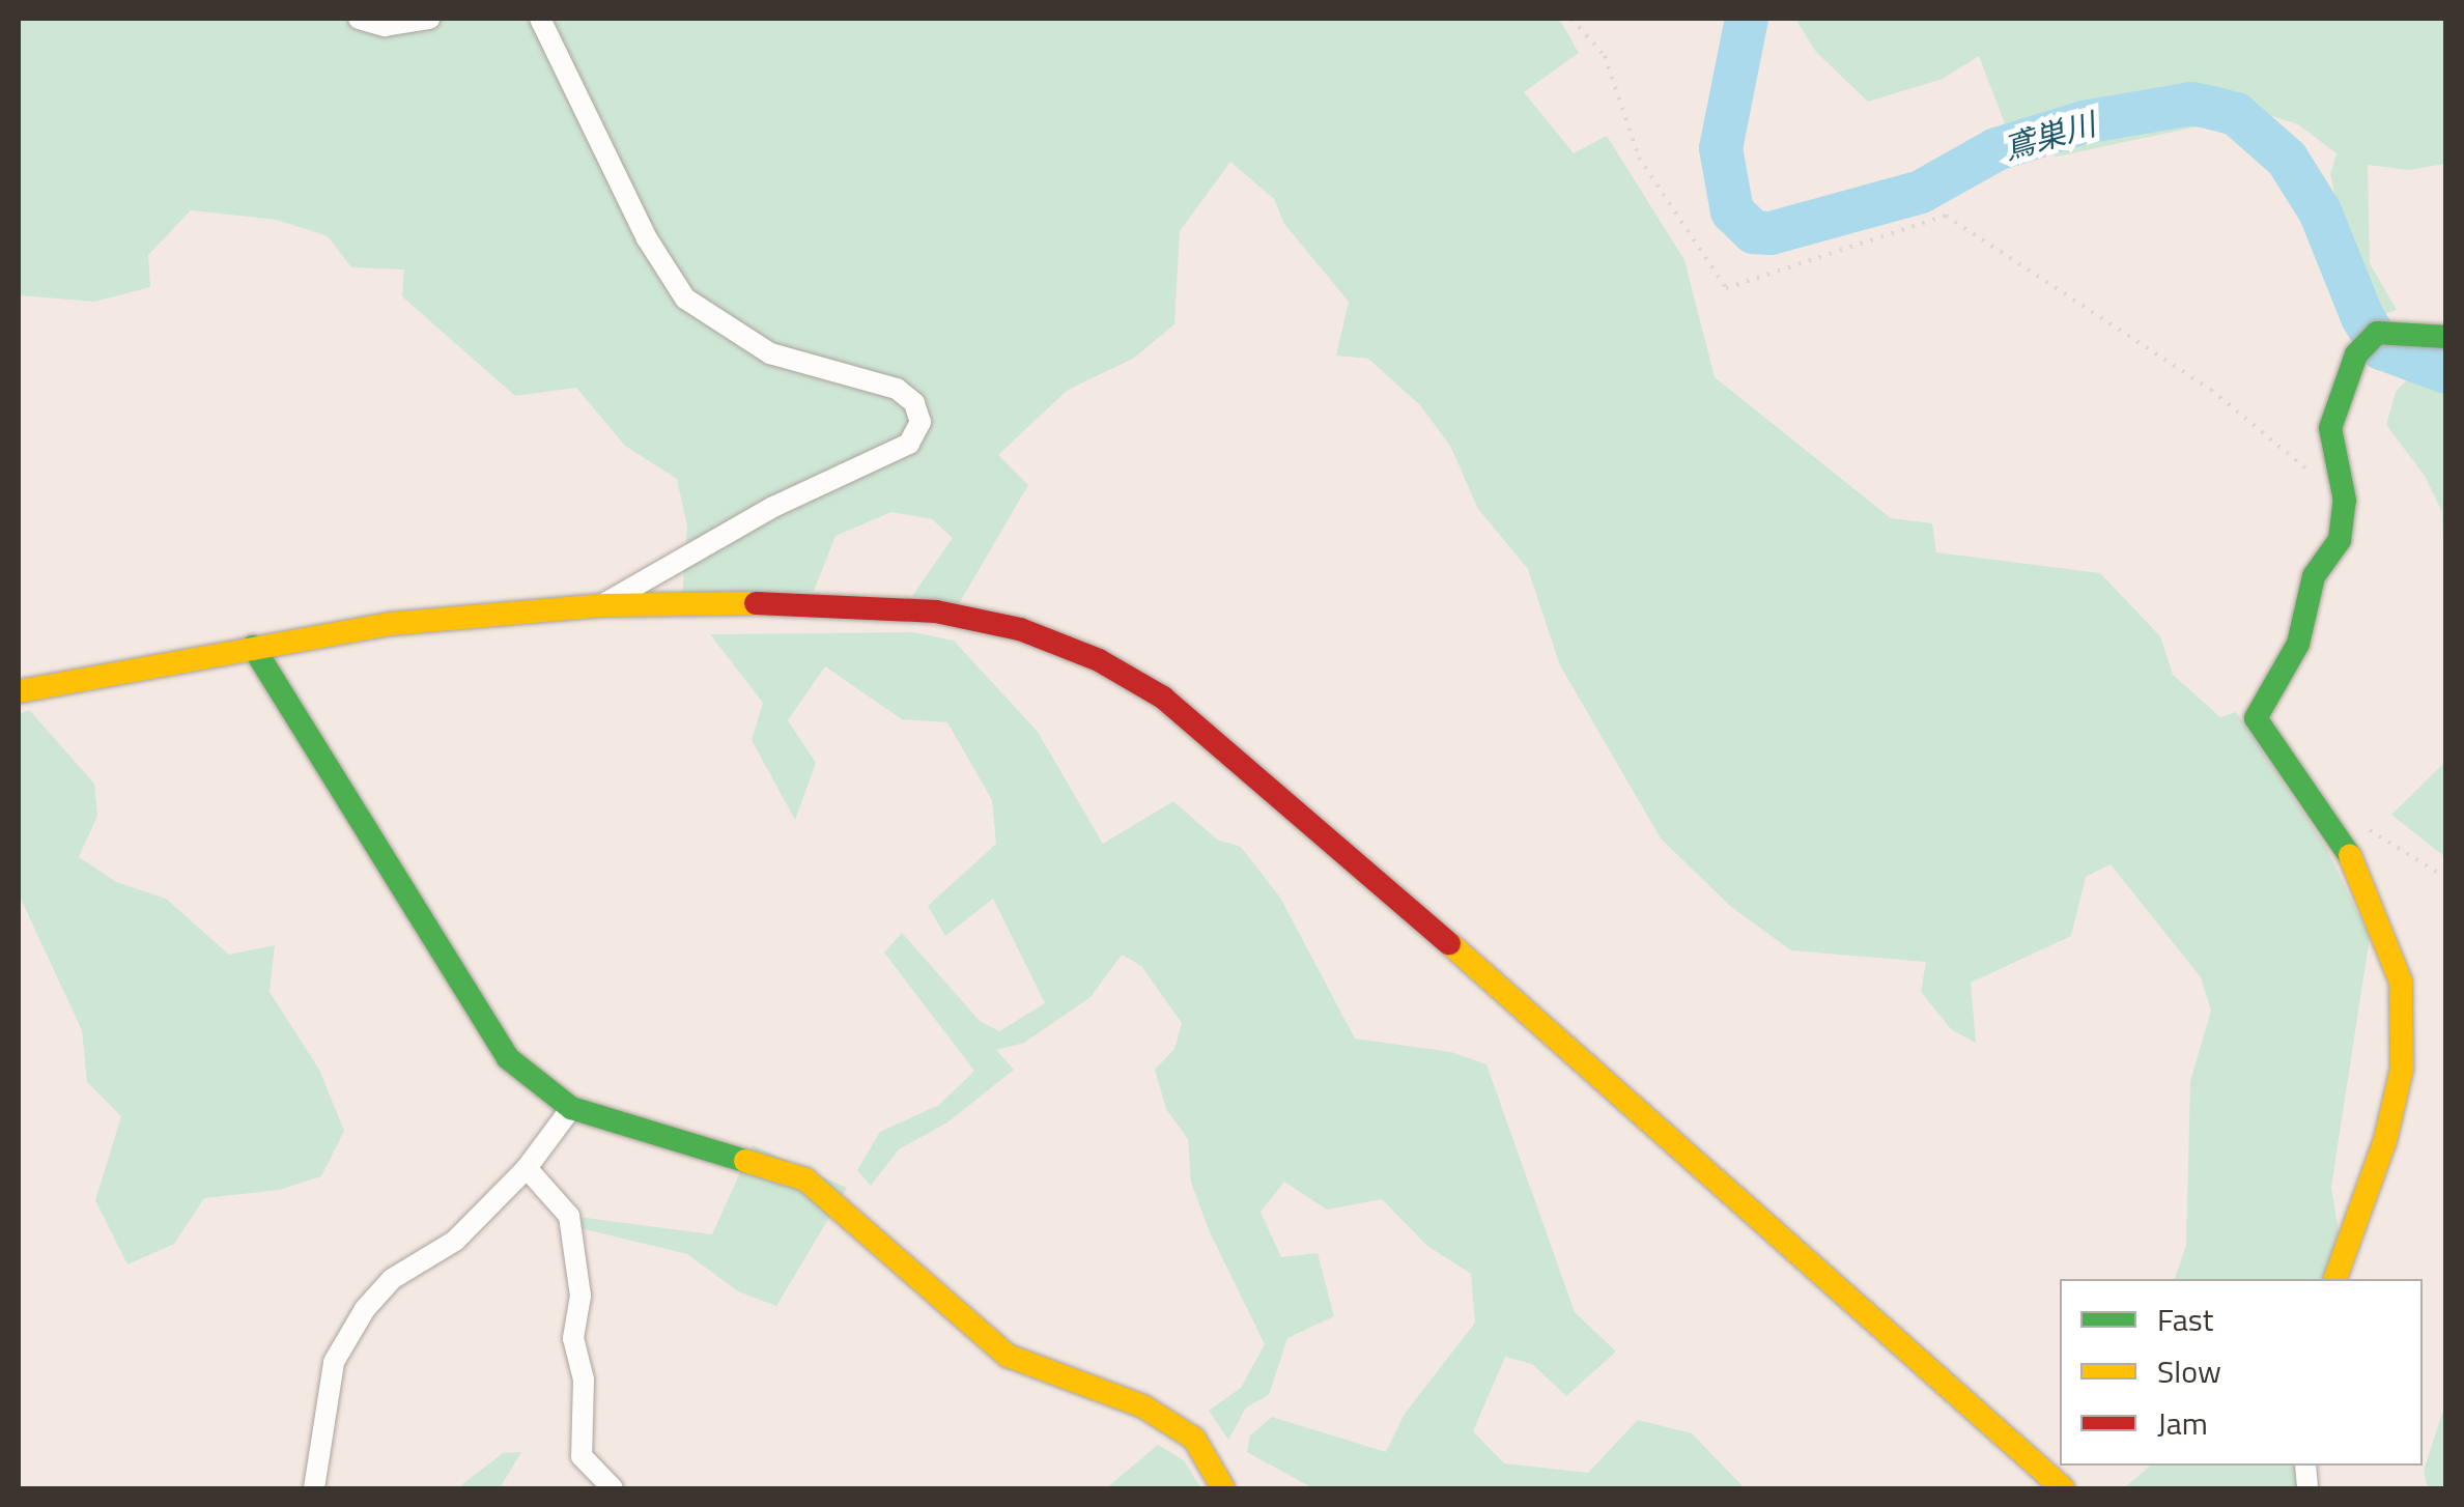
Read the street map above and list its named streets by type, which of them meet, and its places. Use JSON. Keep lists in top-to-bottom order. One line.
{"water":["鳶巣川"],"legend":["Fast","Slow","Jam"]}
